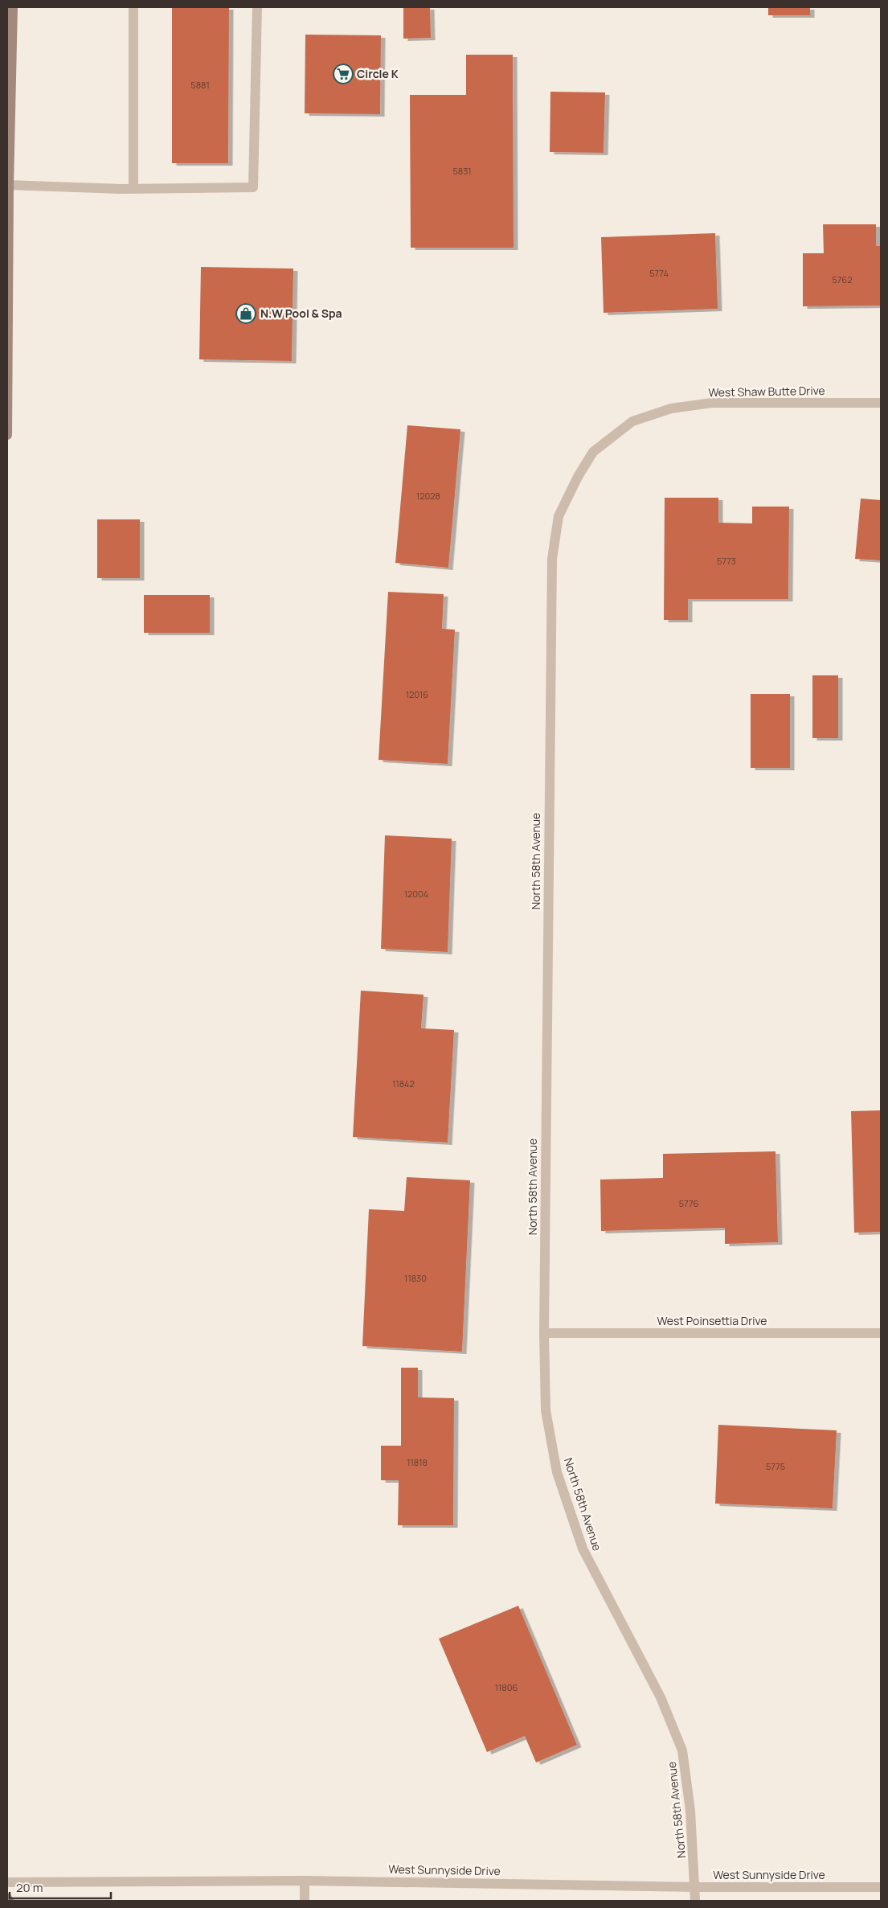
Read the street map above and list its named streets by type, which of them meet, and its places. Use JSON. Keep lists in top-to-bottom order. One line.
{"streets":{"street":["West Shaw Butte Drive","North 58th Avenue","West Poinsettia Drive","West Sunnyside Drive"]},"crossings":[["West Shaw Butte Drive","North 58th Avenue"],["North 58th Avenue","West Poinsettia Drive"],["North 58th Avenue","West Sunnyside Drive"]],"places":{"supermarket":["Circle K"],"shop":["N.W Pool & Spa"]},"house_numbers":["5881","5831","5774","5762","12028","5773","12016","12004","11842","5776","11830","11818","5775","11806"],"scale_bar":"20 m"}
